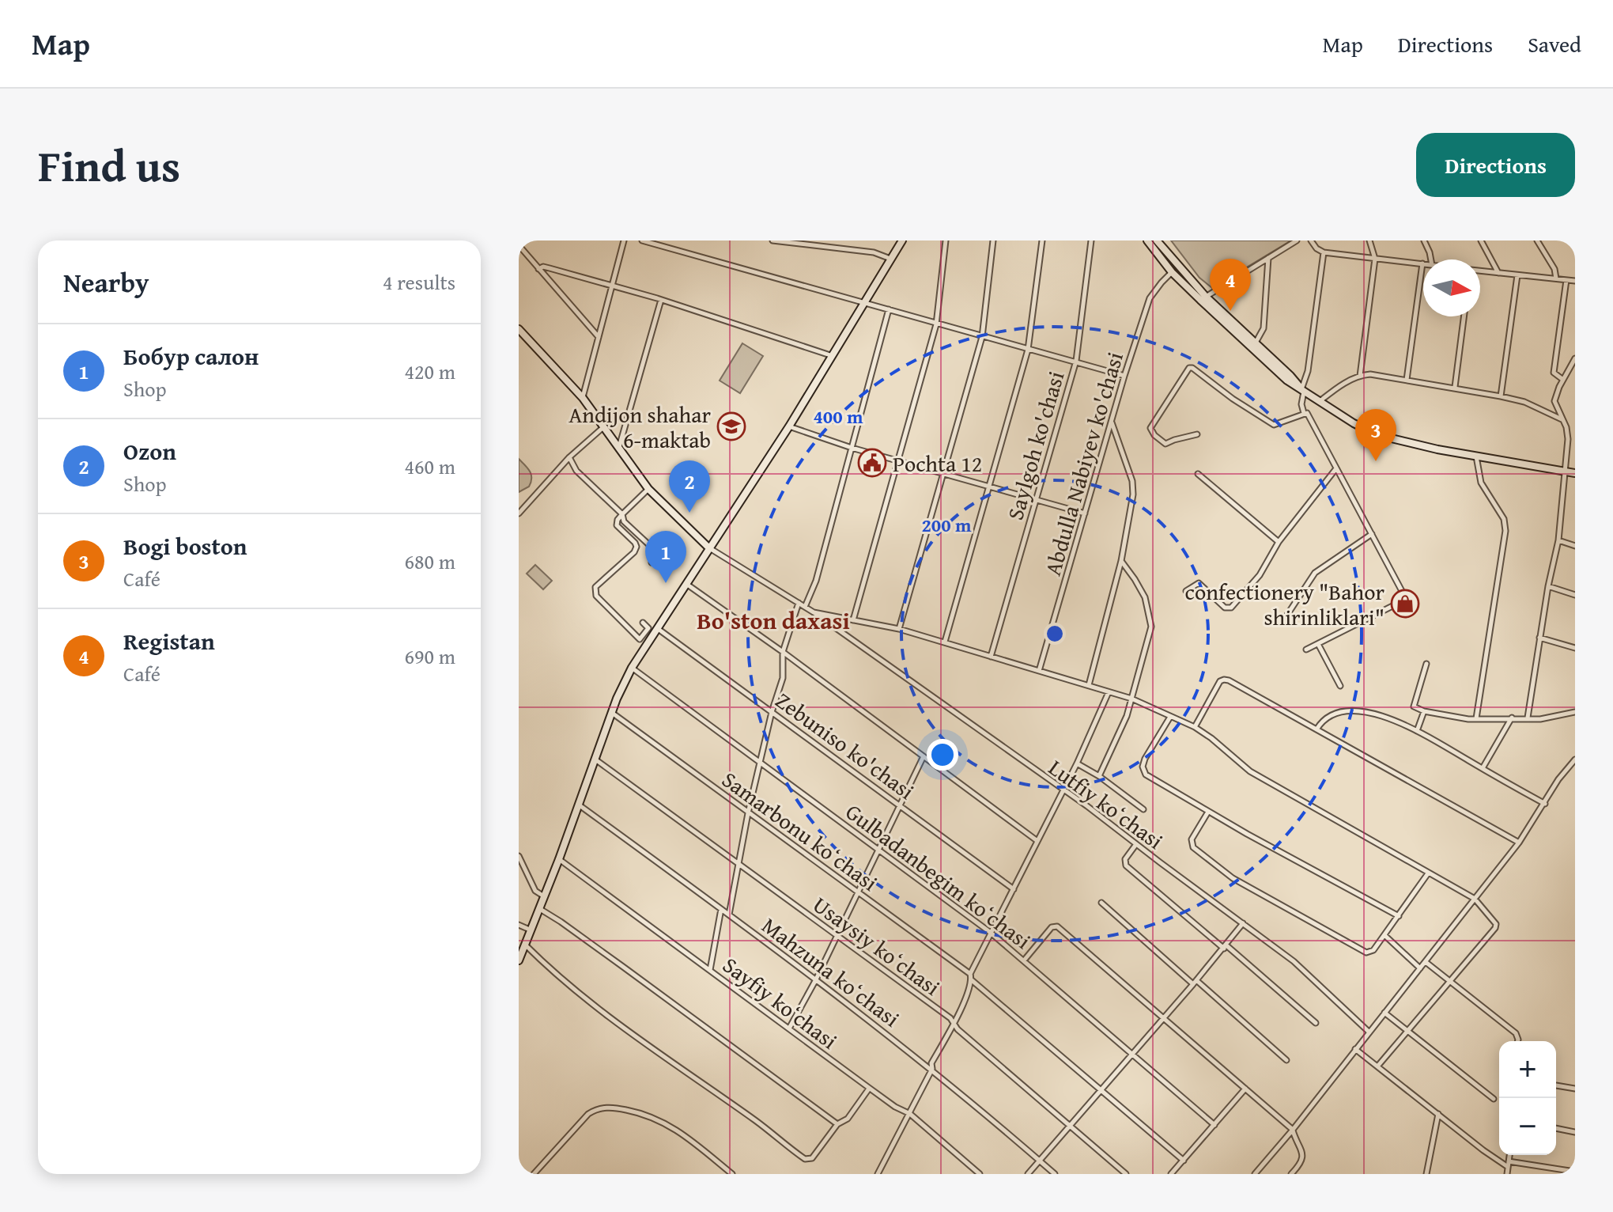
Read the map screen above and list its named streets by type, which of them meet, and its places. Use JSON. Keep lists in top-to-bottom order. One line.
{"streets":{"street":["Saylgoh ko'chasi","Abdulla Nabiyev ko'chasi","Zebuniso ko'chasi","Lutfiy koʻchasi","Samarbonu koʻchasi","Gulbadanbegim koʻchasi","Usaysiy koʻchasi","Mahzuna koʻchasi","Sayfiy koʻchasi"]},"districts":["Bo'ston daxasi"],"places":{"school or university":["Andijon shahar 6-maktab"],"public building":["Pochta 12"],"shop":["confectionery \"Bahor shirinliklari\""]},"north":"right","page":{"header":"Map","nav":["Map","Directions","Saved"],"title":"Find us","buttons":"Directions","heading":["Nearby","4 results"],"pins":["4","3","2","1"],"list":[{"mark":"1","name":"Бобур салон","note":"Shop","value":"420 m"},{"mark":"2","name":"Ozon","note":"Shop","value":"460 m"},{"mark":"3","name":"Bogi boston","note":"Café","value":"680 m"},{"mark":"4","name":"Registan","note":"Café","value":"690 m"}],"map_buttons":["+","−"]},"rings":["400 m","200 m"]}
